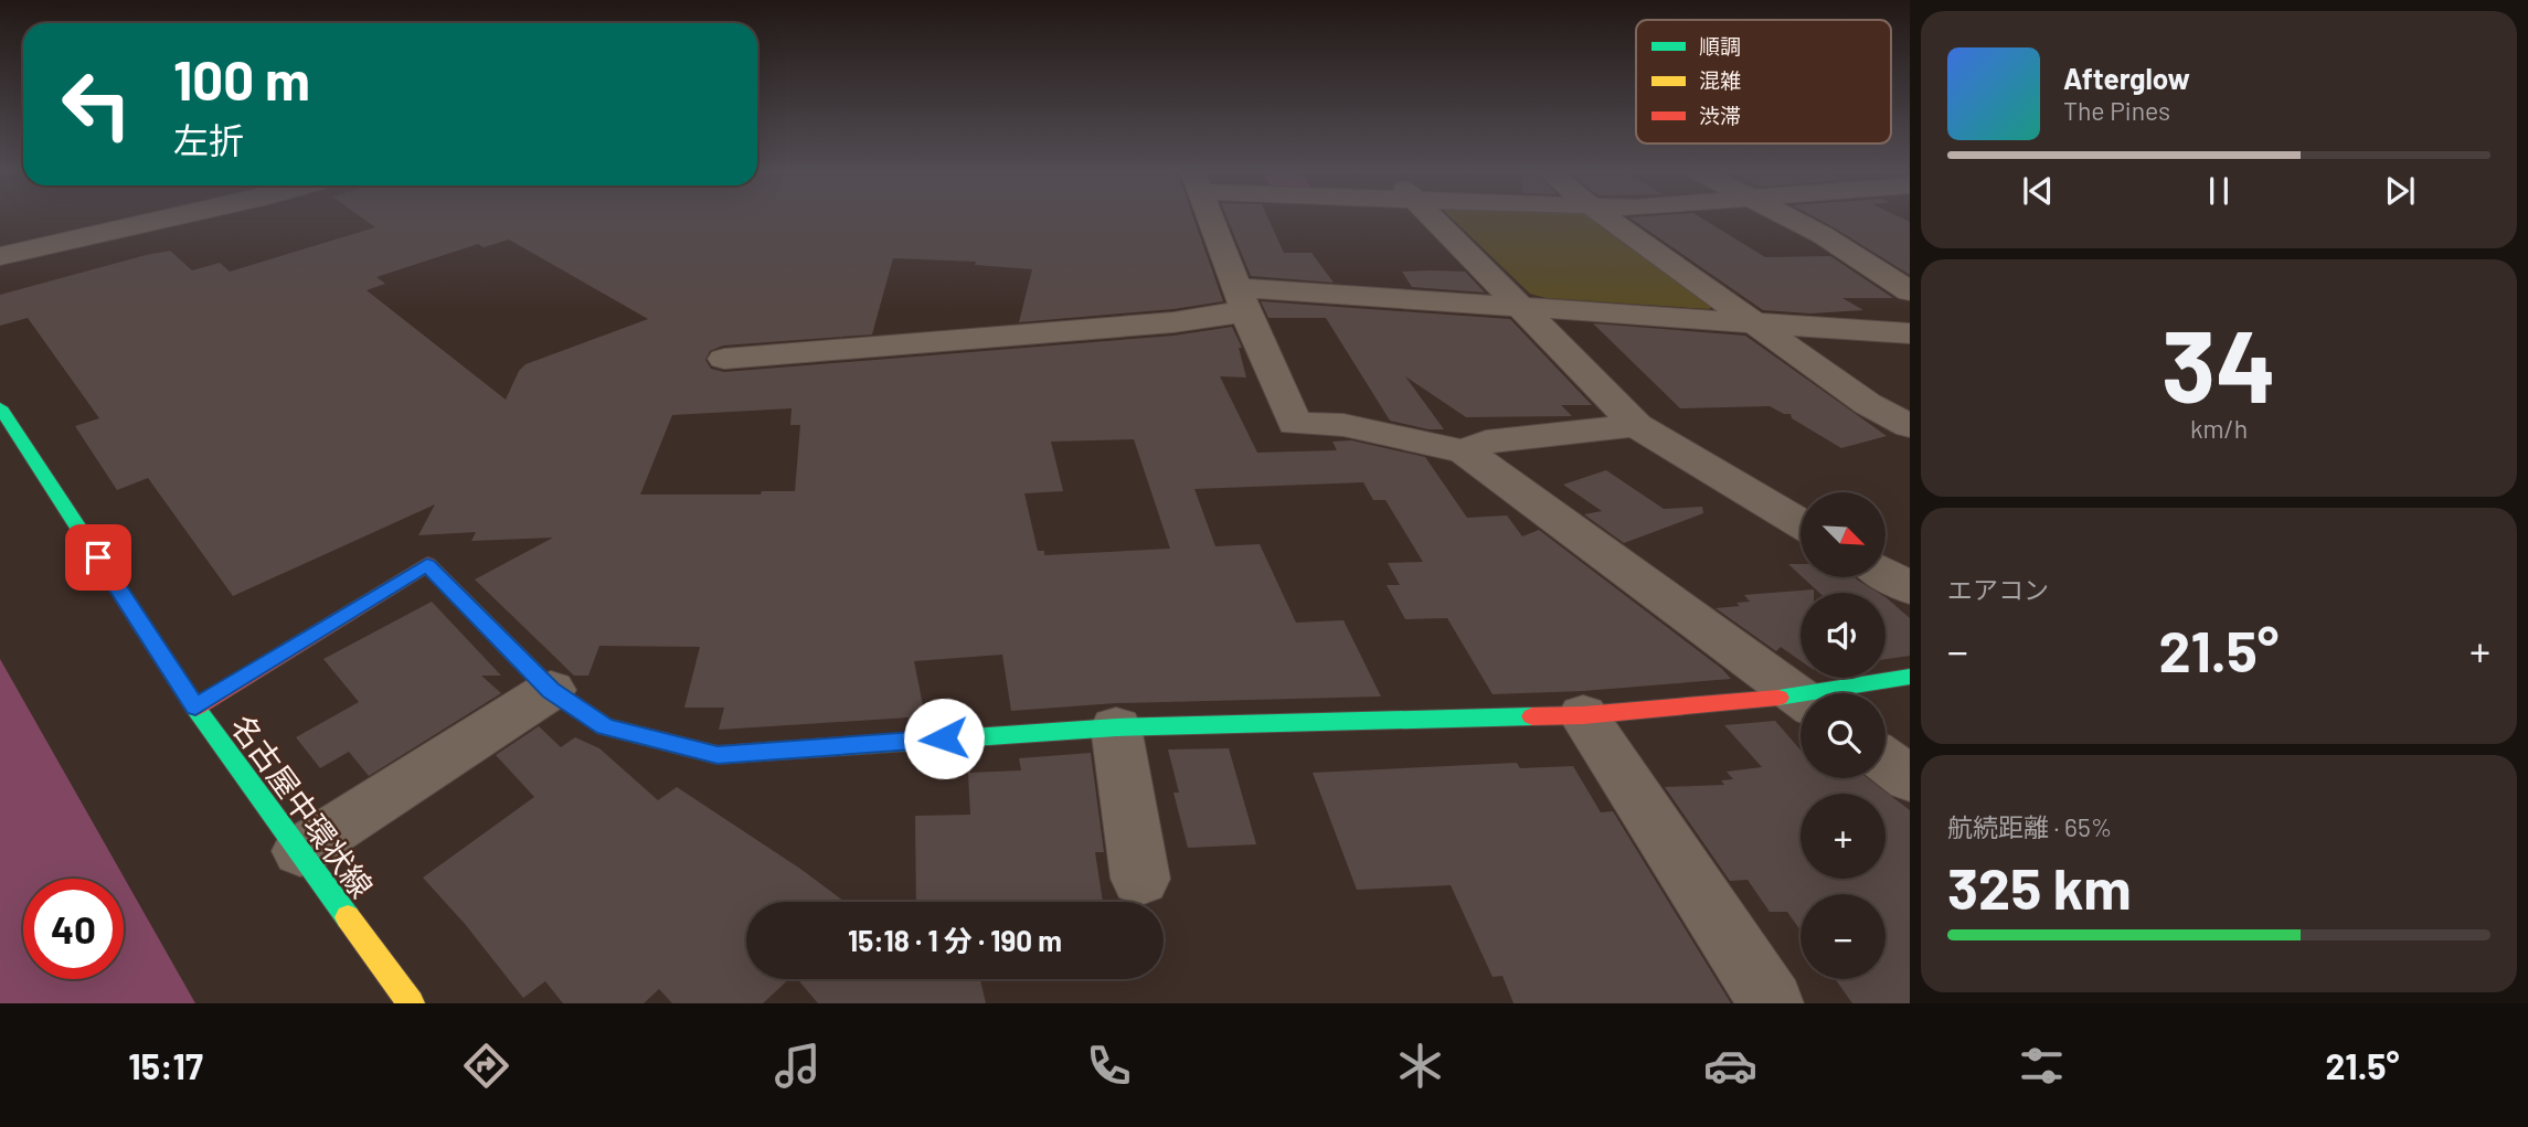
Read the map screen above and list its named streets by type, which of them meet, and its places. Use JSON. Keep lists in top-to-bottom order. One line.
{"streets":{"street":["名古屋中環状線"]},"legend":["順調","混雑","渋滞"],"north":"bottom right","page":{"turn":["100 m","左折"],"song":["Afterglow","The Pines"],"tile":[["34","km/h"],"エアコン",["航続距離 · 65%","325 km"]],"map_buttons":["+","−"],"heat":["−","21.5°","+"],"limit":"40","trip":"15:18 · 1 分 · 190 m","tabs":["15:17","21.5°"]}}
